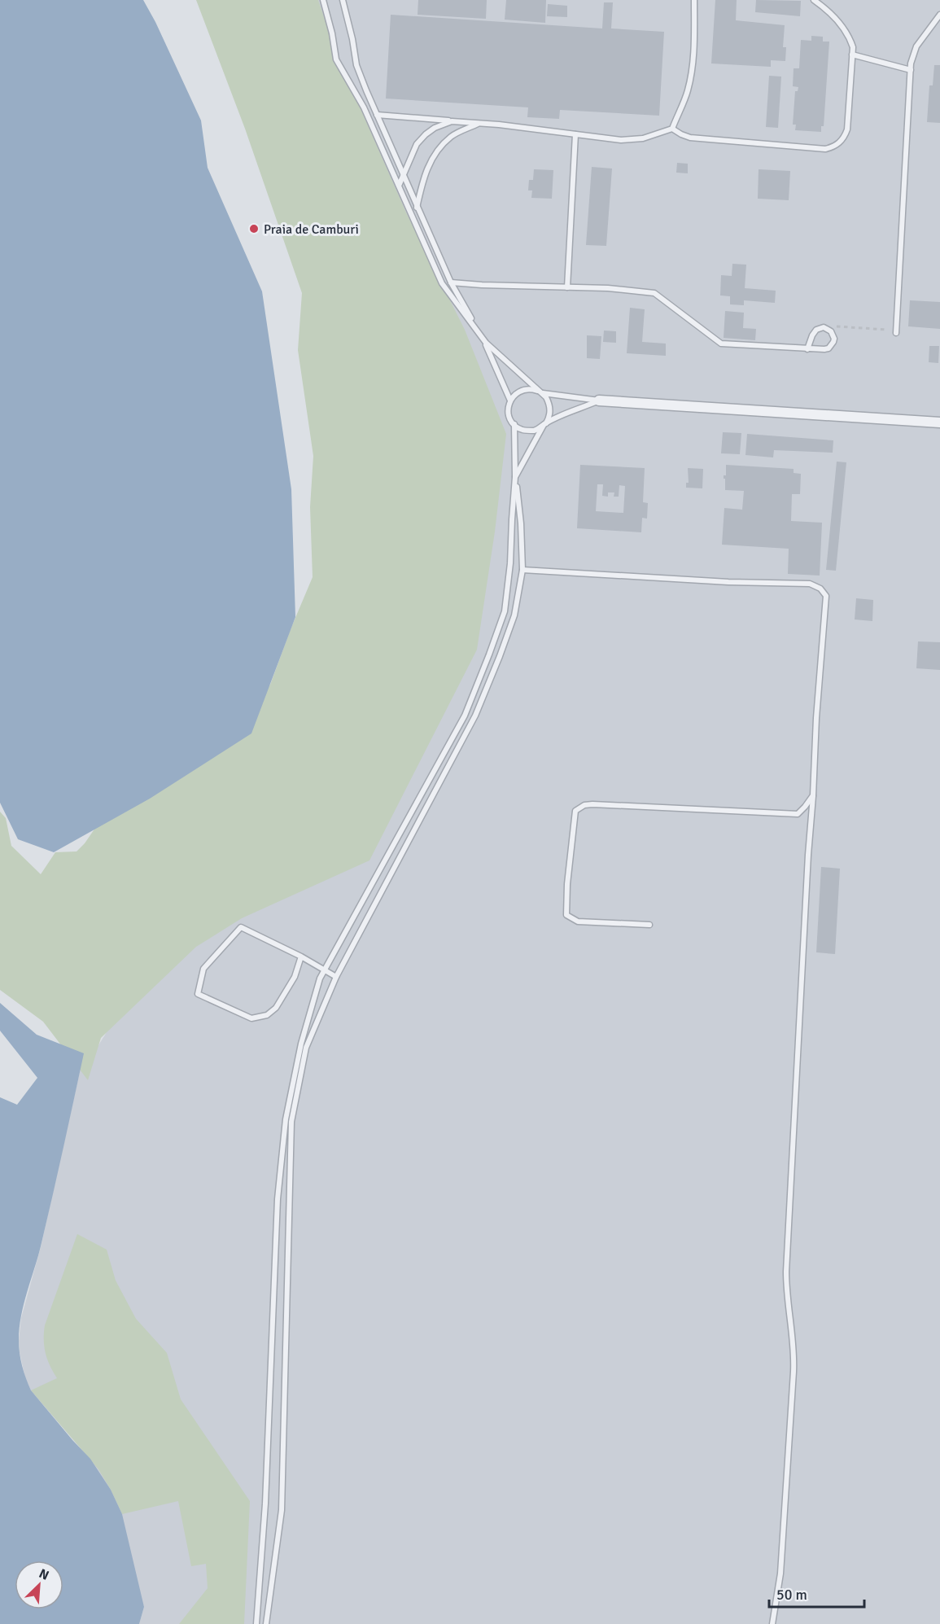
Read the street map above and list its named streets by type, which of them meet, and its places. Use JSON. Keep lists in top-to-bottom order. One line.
{"places":["Praia de Camburi"],"scale_bar":"50 m","north":"top right"}
